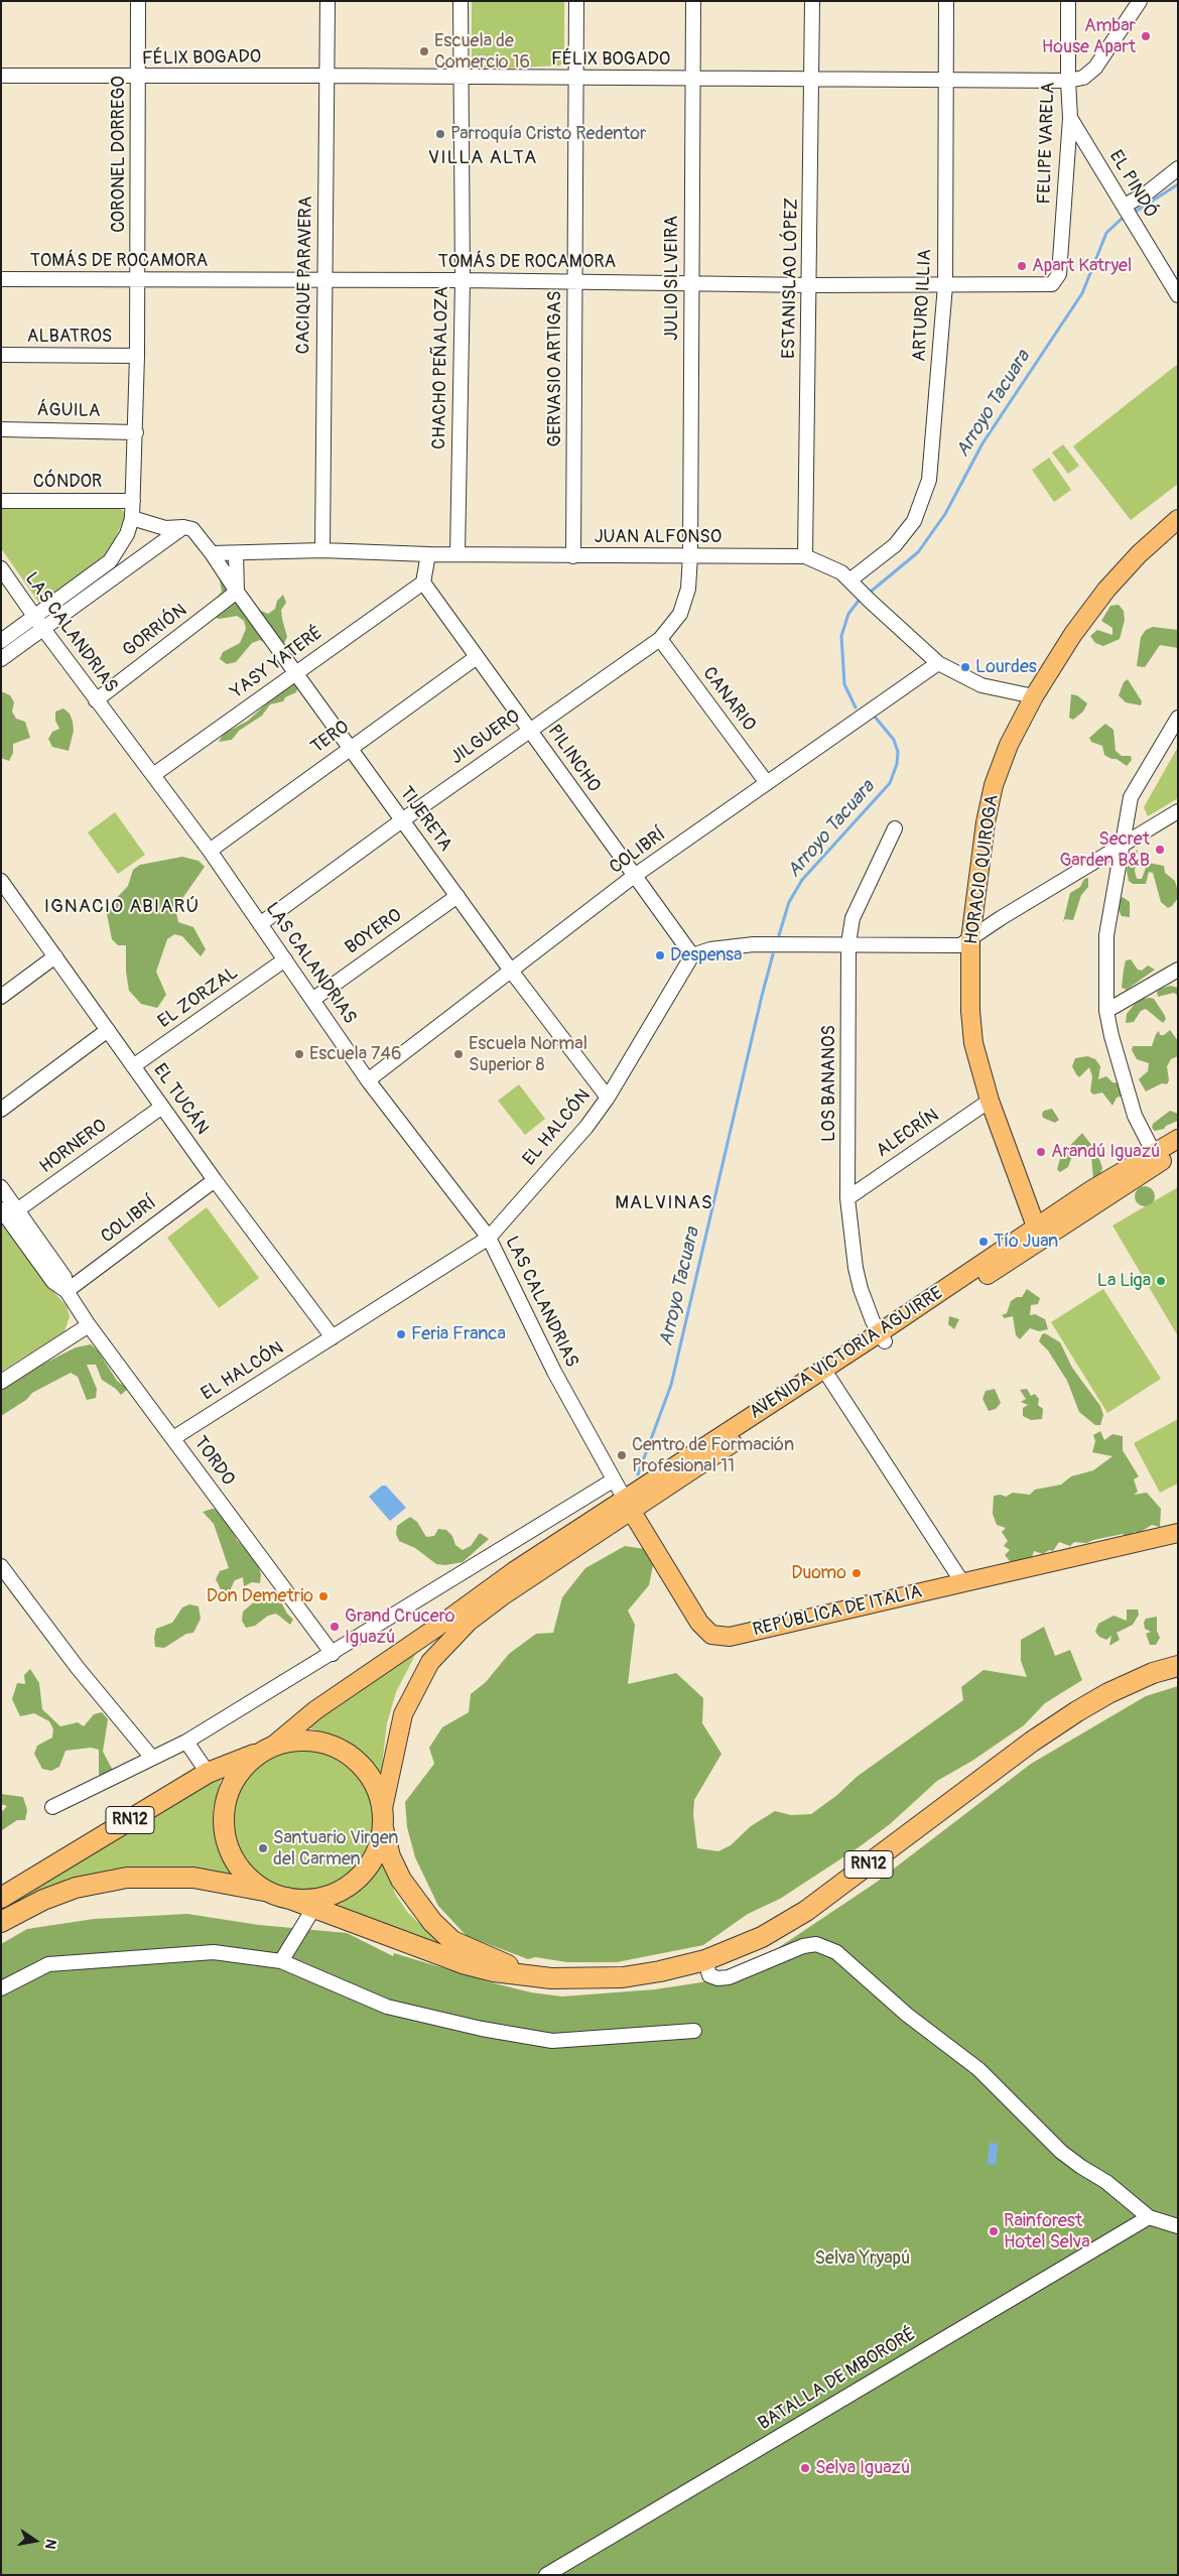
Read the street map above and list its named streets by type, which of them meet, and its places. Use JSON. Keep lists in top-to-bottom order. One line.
{"streets":{"highway":["RN12"],"main road":["HORACIO QUIROGA","AVENIDA VICTORIA AGUIRRE","REPÚBLICA DE ITALIA"],"street":["FÉLIX BOGADO","FELIPE VARELA","CORONEL DORREGO","EL PINDÓ","TOMÁS DE ROCAMORA","CACIQUE PARAVERA","JULIO SILVEIRA","ESTANISLAO LÓPEZ","ARTURO ILLIA","ALBATROS","CHACHO PEÑALOZA","GERVASIO ARTIGAS","ÁGUILA","CÓNDOR","JUAN ALFONSO","GORRIÓN","LAS CALANDRIAS","YASY YATERÉ","CANARIO","TERO","JILGUERO","PILINCHO","TIJERETA","COLIBRÍ","BOYERO","EL ZORZAL","LOS BANANOS","EL TUCÁN","EL HALCÓN","ALECRÍN","HORNERO","TORDO","BATALLA DE MBORORÉ"]},"crossings":[["FÉLIX BOGADO","FELIPE VARELA"],["FÉLIX BOGADO","CORONEL DORREGO"],["FÉLIX BOGADO","CACIQUE PARAVERA"],["FÉLIX BOGADO","JULIO SILVEIRA"],["FÉLIX BOGADO","ESTANISLAO LÓPEZ"],["FÉLIX BOGADO","ARTURO ILLIA"],["FÉLIX BOGADO","CHACHO PEÑALOZA"],["FÉLIX BOGADO","GERVASIO ARTIGAS"],["FELIPE VARELA","EL PINDÓ"],["FELIPE VARELA","TOMÁS DE ROCAMORA"],["CORONEL DORREGO","TOMÁS DE ROCAMORA"],["CORONEL DORREGO","ALBATROS"],["CORONEL DORREGO","ÁGUILA"],["CORONEL DORREGO","CÓNDOR"],["CORONEL DORREGO","LAS CALANDRIAS"],["TOMÁS DE ROCAMORA","CACIQUE PARAVERA"],["TOMÁS DE ROCAMORA","JULIO SILVEIRA"],["TOMÁS DE ROCAMORA","ESTANISLAO LÓPEZ"],["TOMÁS DE ROCAMORA","ARTURO ILLIA"],["TOMÁS DE ROCAMORA","CHACHO PEÑALOZA"],["TOMÁS DE ROCAMORA","GERVASIO ARTIGAS"],["CACIQUE PARAVERA","JUAN ALFONSO"],["JULIO SILVEIRA","JUAN ALFONSO"],["JULIO SILVEIRA","JILGUERO"],["ESTANISLAO LÓPEZ","JUAN ALFONSO"],["ARTURO ILLIA","JUAN ALFONSO"],["CHACHO PEÑALOZA","JUAN ALFONSO"],["GERVASIO ARTIGAS","JUAN ALFONSO"],["JUAN ALFONSO","JILGUERO"],["JUAN ALFONSO","TIJERETA"],["JUAN ALFONSO","COLIBRÍ"],["JUAN ALFONSO","HORACIO QUIROGA"],["GORRIÓN","LAS CALANDRIAS"],["GORRIÓN","TIJERETA"],["LAS CALANDRIAS","YASY YATERÉ"],["LAS CALANDRIAS","TERO"],["LAS CALANDRIAS","JILGUERO"],["LAS CALANDRIAS","COLIBRÍ"],["LAS CALANDRIAS","BOYERO"],["LAS CALANDRIAS","EL ZORZAL"],["LAS CALANDRIAS","EL HALCÓN"],["LAS CALANDRIAS","AVENIDA VICTORIA AGUIRRE"],["LAS CALANDRIAS","REPÚBLICA DE ITALIA"],["YASY YATERÉ","PILINCHO"],["YASY YATERÉ","TIJERETA"],["CANARIO","JILGUERO"],["CANARIO","COLIBRÍ"],["TERO","PILINCHO"],["TERO","TIJERETA"],["JILGUERO","PILINCHO"],["JILGUERO","TIJERETA"],["PILINCHO","COLIBRÍ"],["PILINCHO","EL HALCÓN"],["TIJERETA","COLIBRÍ"],["TIJERETA","BOYERO"],["TIJERETA","EL HALCÓN"],["COLIBRÍ","EL TUCÁN"],["COLIBRÍ","TORDO"],["HORACIO QUIROGA","ALECRÍN"],["HORACIO QUIROGA","AVENIDA VICTORIA AGUIRRE"],["EL ZORZAL","EL TUCÁN"],["LOS BANANOS","ALECRÍN"],["LOS BANANOS","AVENIDA VICTORIA AGUIRRE"],["EL TUCÁN","EL HALCÓN"],["EL TUCÁN","HORNERO"],["EL HALCÓN","TORDO"],["HORNERO","TORDO"],["AVENIDA VICTORIA AGUIRRE","REPÚBLICA DE ITALIA"],["AVENIDA VICTORIA AGUIRRE","RN12"]],"districts":["VILLA ALTA","IGNACIO ABIARÚ","MALVINAS"],"water":["Arroyo Tacuara"],"parks":["Selva Yryapú"],"places":["Ambar House Apart","Escuela de Comercio 16","Parroquía Cristo Redentor","Apart Katryel","Lourdes","Secret Garden B&B","Despensa","Escuela 746","Escuela Normal Superior 8","Arandú Iguazú","Tío Juan","La Liga","Feria Franca","Centro de Formación Profesional 11","Duomo","Don Demetrio","Grand Crucero Iguazú","Santuario Virgen del Carmen","Rainforest Hotel Selva","Selva Iguazú"],"north":"right"}
